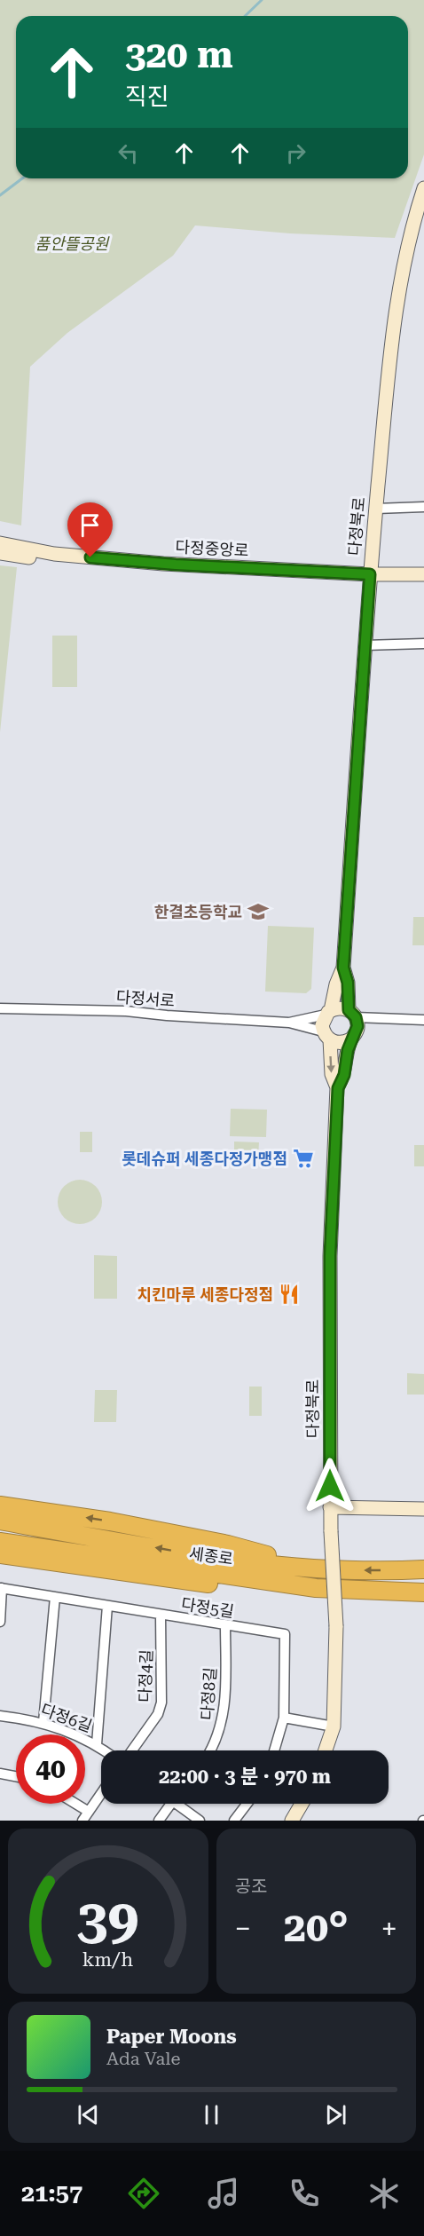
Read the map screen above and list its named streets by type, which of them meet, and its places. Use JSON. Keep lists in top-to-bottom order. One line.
{"streets":{"highway":["세종로"],"street":["다정북로","다정중앙로","다정서로","다정5길","다정4길","다정8길","다정6길"]},"crossings":[["다정북로","다정중앙로"],["다정5길","다정4길"],["다정5길","다정8길"]],"parks":["품안뜰공원"],"places":{"school or university":["한결초등학교"],"supermarket":["롯데슈퍼 세종다정가맹점"],"restaurant":["치킨마루 세종다정점"]},"page":{"turn":["320 m","직진"],"limit":"40","trip":"22:00 · 3 분 · 970 m","tile":"공조","heat":["−","20°","+"],"song":["Paper Moons","Ada Vale"],"tabs":"21:57","gauge":["39","km/h"]}}
